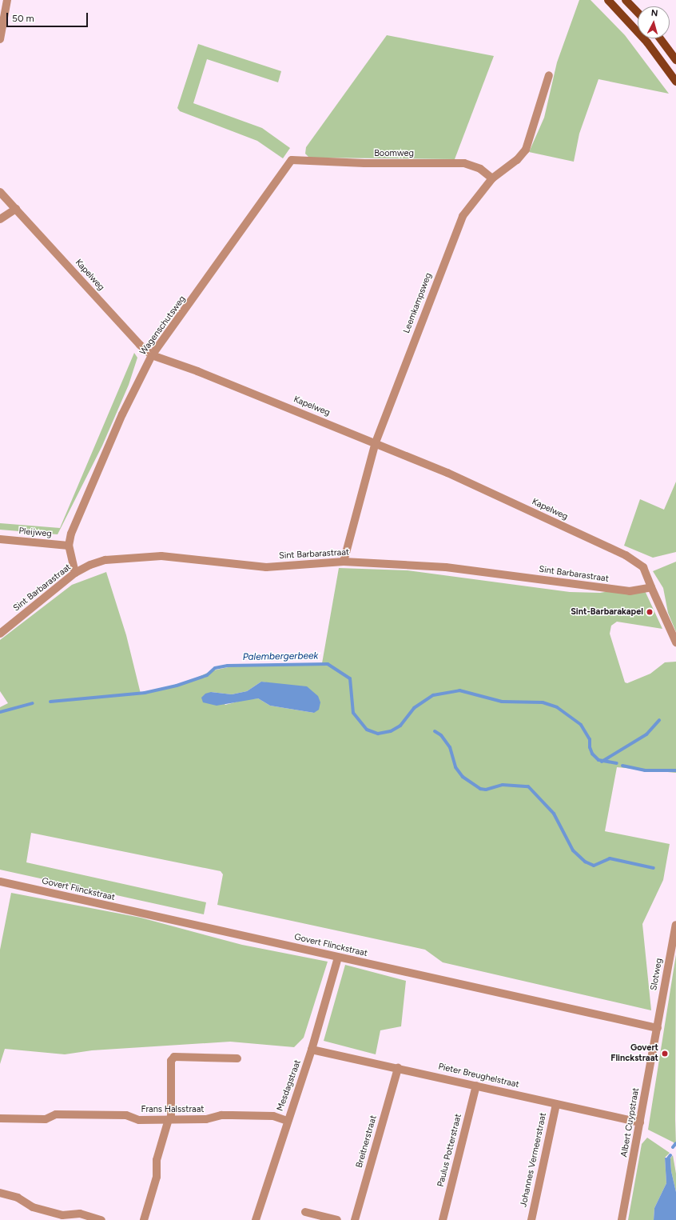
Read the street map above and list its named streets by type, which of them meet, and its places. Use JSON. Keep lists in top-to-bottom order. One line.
{"streets":{"street":["Boomweg","Kapelweg","Leemkampsweg","Wagenschutsweg","Pleijweg","Sint Barbarastraat","Govert Flinckstraat","Slotweg","Pieter Breughelstraat","Mesdagstraat","Frans Halsstraat","Albert Cuypstraat","Breitnerstraat","Paulus Potterstraat","Johannes Vermeerstraat"]},"crossings":[["Boomweg","Leemkampsweg"],["Boomweg","Wagenschutsweg"],["Kapelweg","Leemkampsweg"],["Kapelweg","Wagenschutsweg"],["Kapelweg","Sint Barbarastraat"],["Leemkampsweg","Sint Barbarastraat"],["Wagenschutsweg","Pleijweg"],["Wagenschutsweg","Sint Barbarastraat"],["Govert Flinckstraat","Slotweg"],["Govert Flinckstraat","Mesdagstraat"],["Govert Flinckstraat","Albert Cuypstraat"],["Slotweg","Albert Cuypstraat"],["Pieter Breughelstraat","Mesdagstraat"],["Pieter Breughelstraat","Albert Cuypstraat"],["Pieter Breughelstraat","Breitnerstraat"],["Pieter Breughelstraat","Paulus Potterstraat"],["Pieter Breughelstraat","Johannes Vermeerstraat"],["Mesdagstraat","Frans Halsstraat"]],"water":["Palembergerbeek"],"places":["Sint-Barbarakapel","Govert Flinckstraat"],"scale_bar":"50 m","north":"top"}
